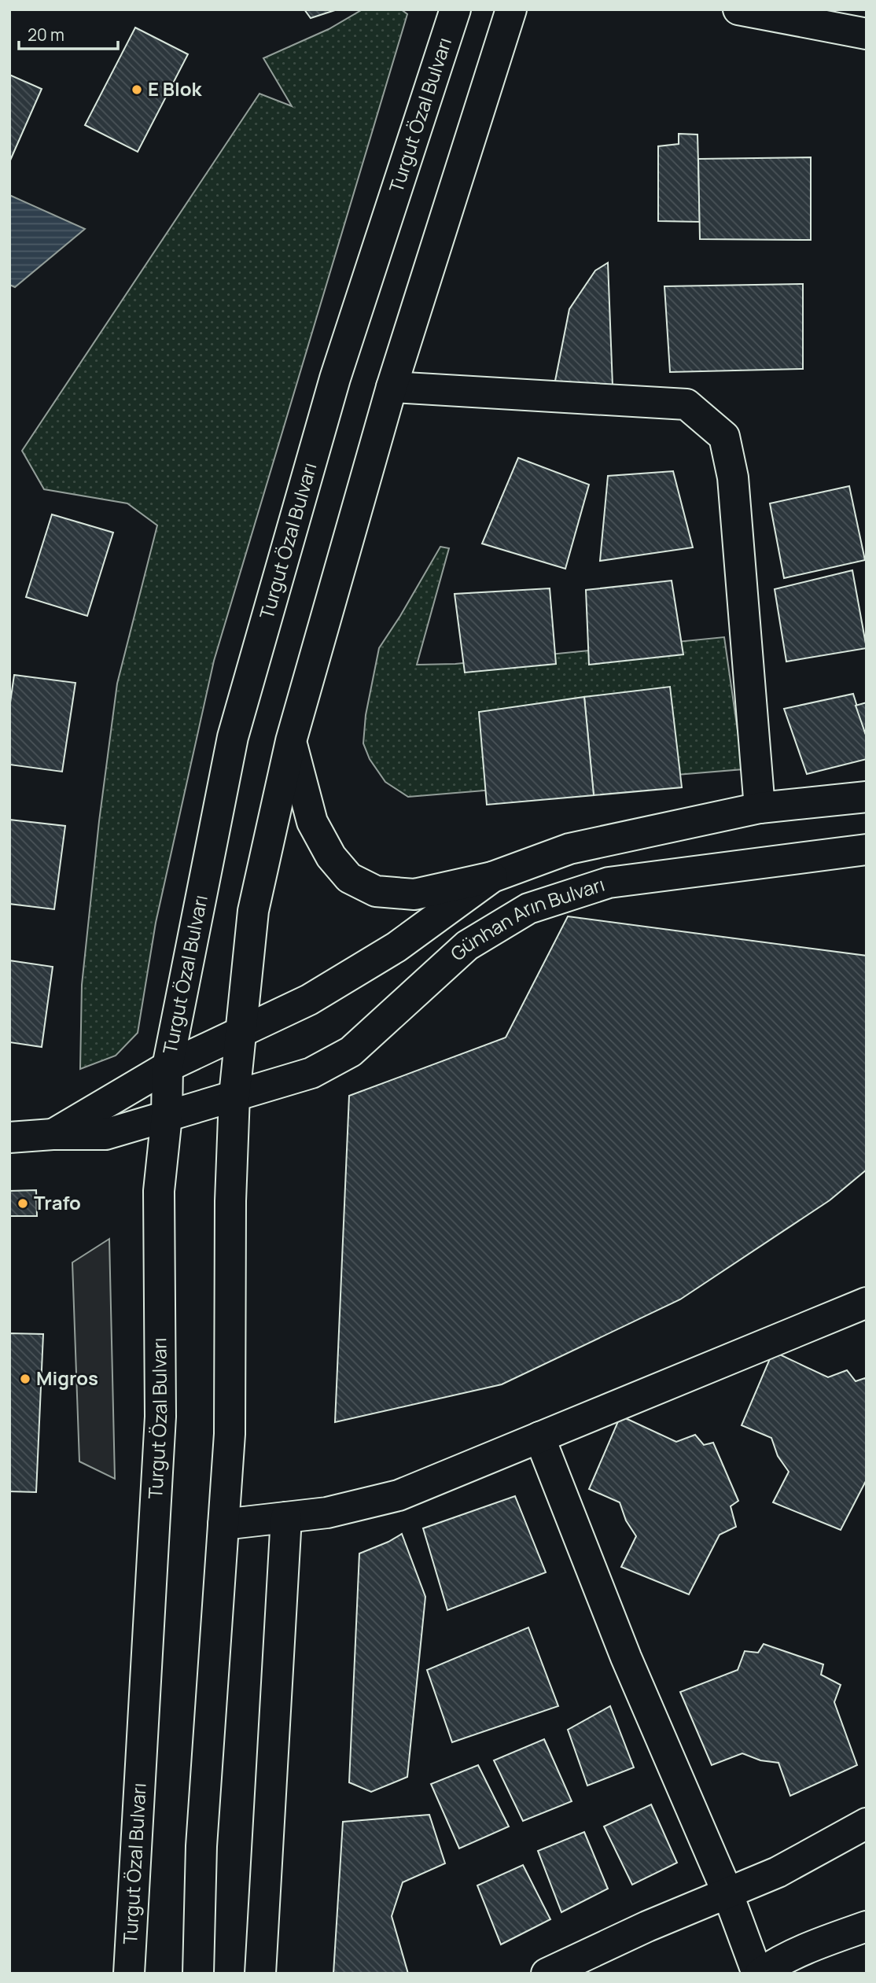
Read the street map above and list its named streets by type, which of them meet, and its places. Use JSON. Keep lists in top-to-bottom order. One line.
{"streets":{"main road":["Turgut Özal Bulvarı","Günhan Arın Bulvarı"]},"crossings":[["Turgut Özal Bulvarı","Günhan Arın Bulvarı"]],"places":["E Blok","Trafo","Migros"],"scale_bar":"20 m"}
